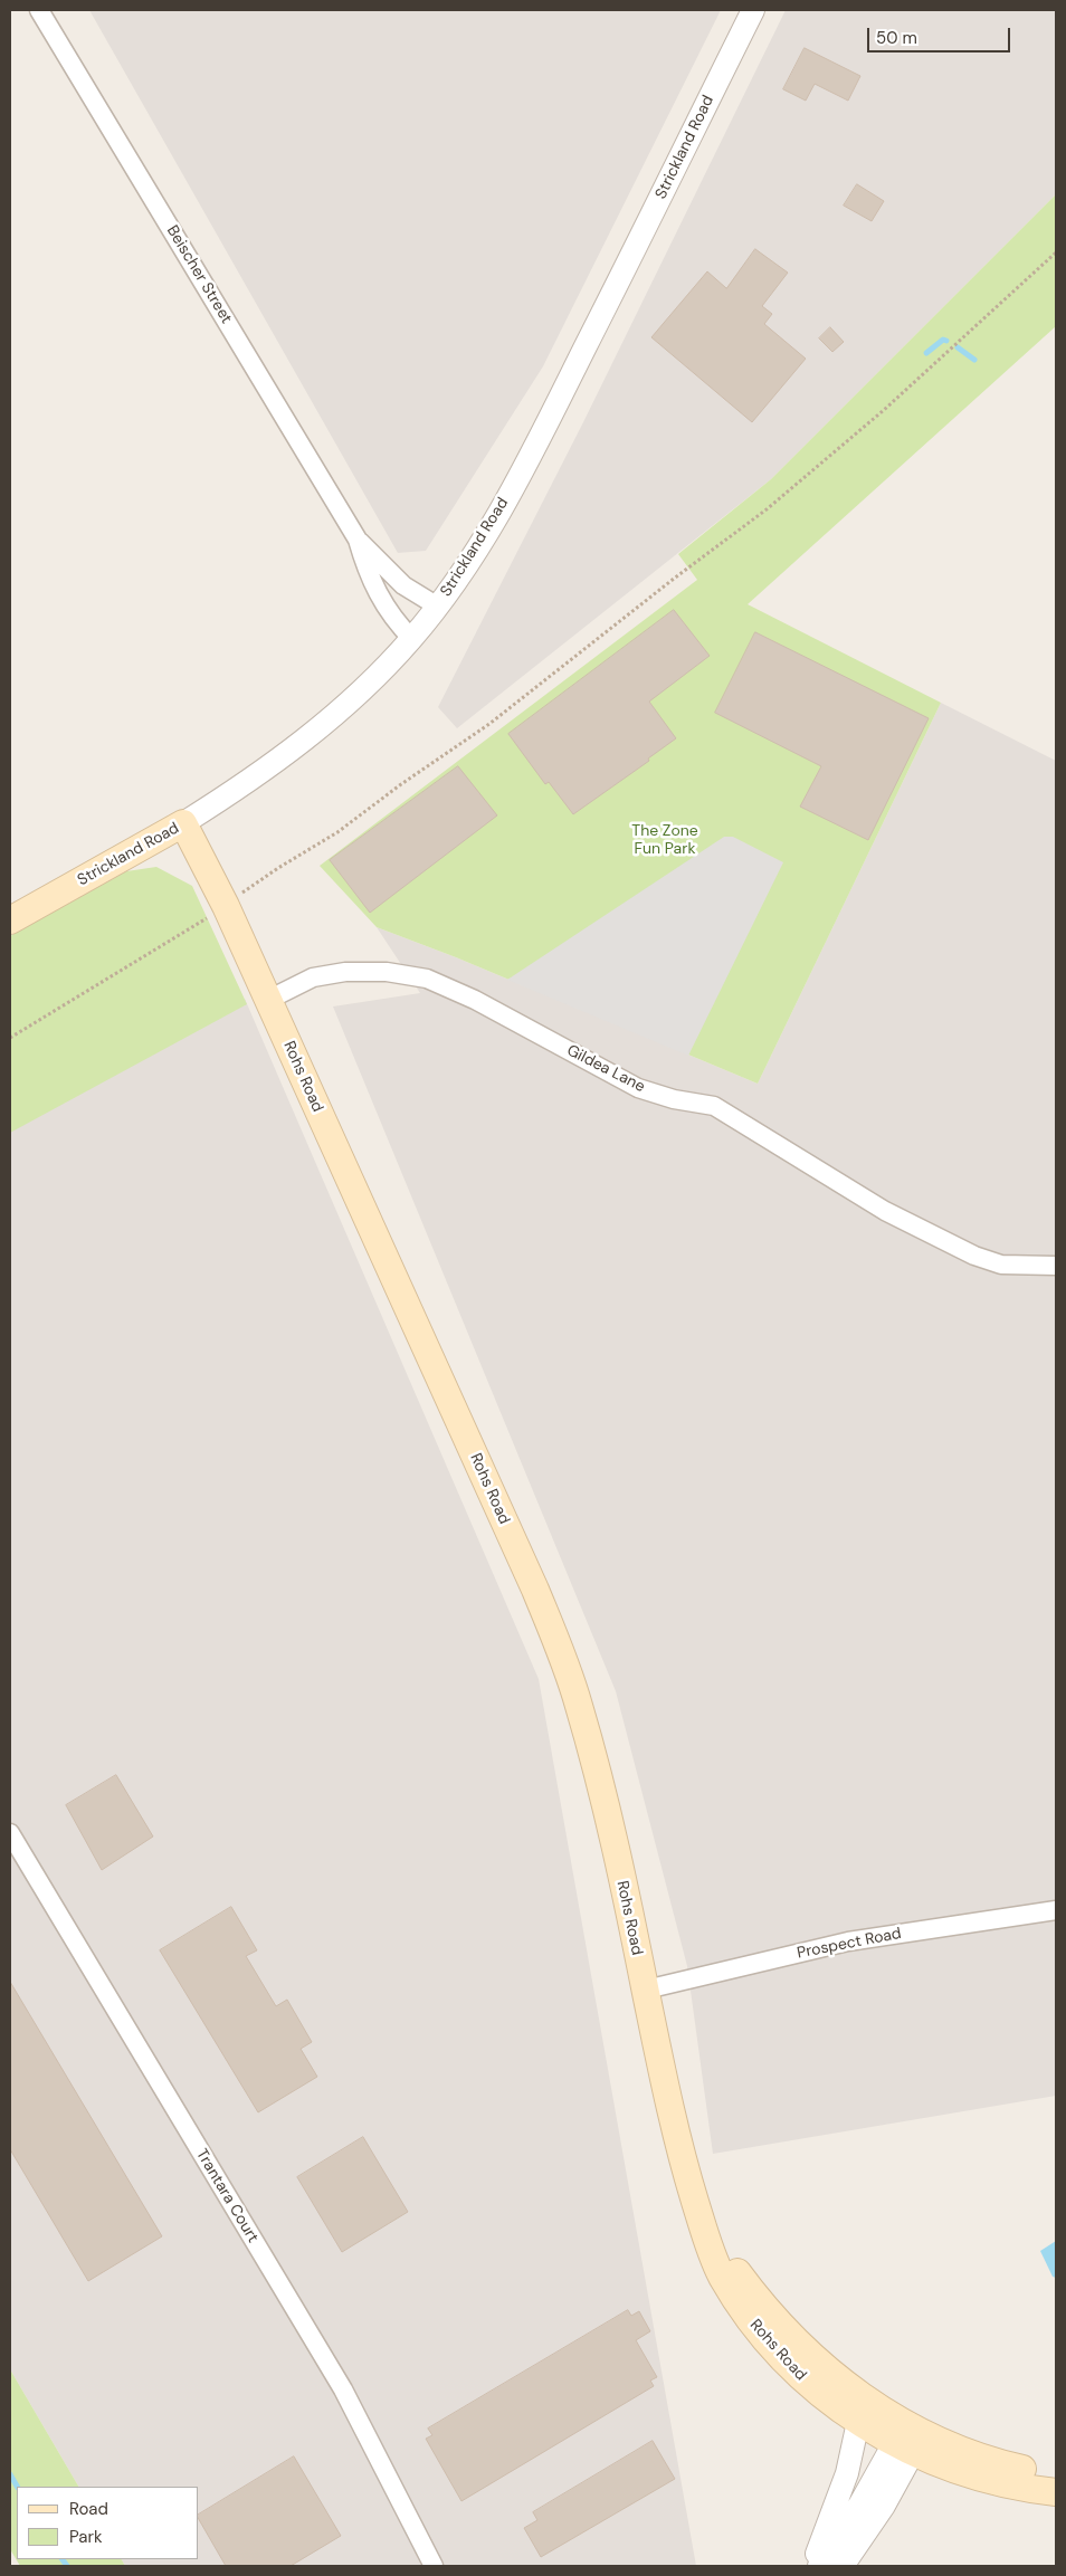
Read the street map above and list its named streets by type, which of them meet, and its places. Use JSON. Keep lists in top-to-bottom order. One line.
{"streets":{"main road":["Strickland Road","Rohs Road"],"street":["Beischer Street","Gildea Lane","Prospect Road","Trantara Court"]},"crossings":[["Strickland Road","Beischer Street"],["Strickland Road","Rohs Road"],["Gildea Lane","Rohs Road"],["Rohs Road","Prospect Road"]],"parks":["The Zone Fun Park"],"legend":["Road","Park"],"scale_bar":"50 m"}
